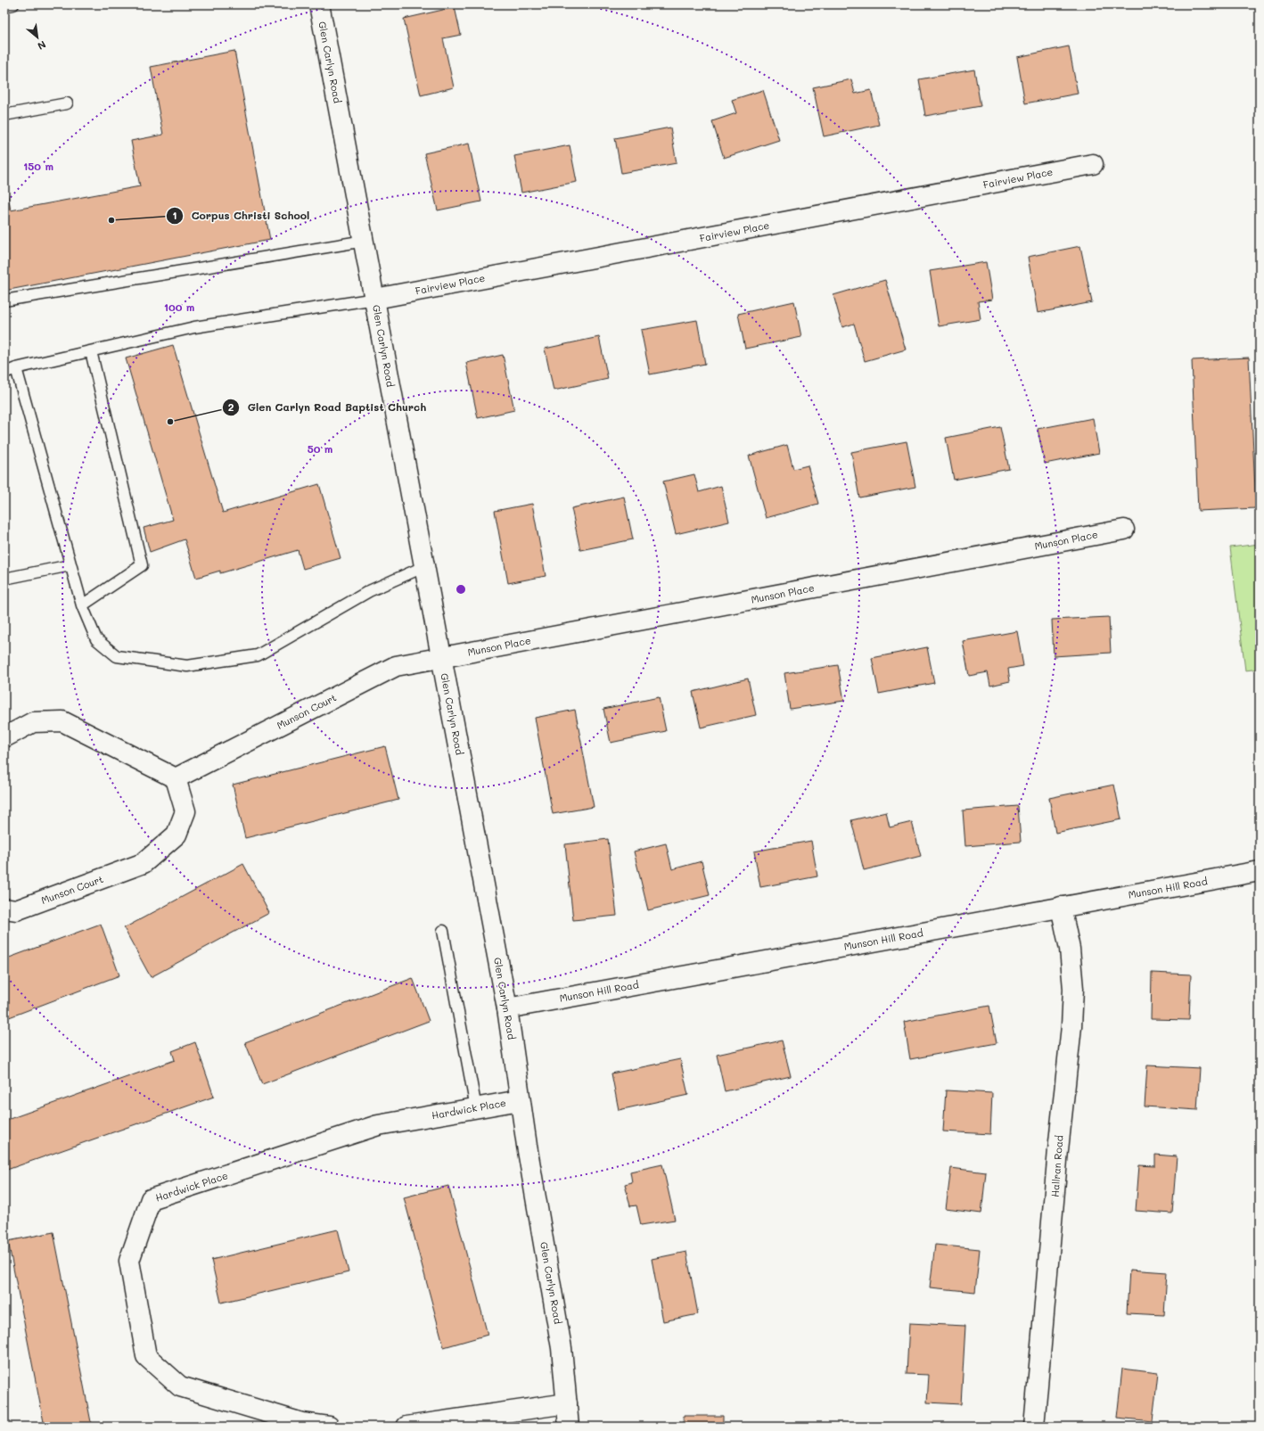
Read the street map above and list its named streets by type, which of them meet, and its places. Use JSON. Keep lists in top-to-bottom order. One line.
{"streets":{"street":["Glen Carlyn Road","Fairview Place","Munson Place","Munson Court","Munson Hill Road","Hardwick Place","Hallran Road"]},"crossings":[["Glen Carlyn Road","Fairview Place"],["Glen Carlyn Road","Munson Place"],["Glen Carlyn Road","Munson Court"],["Glen Carlyn Road","Munson Hill Road"],["Glen Carlyn Road","Hardwick Place"],["Munson Place","Munson Court"],["Munson Hill Road","Hallran Road"]],"places":["Corpus Christi School","Glen Carlyn Road Baptist Church"],"north":"bottom right","rings":["150 m","100 m","50 m"]}
